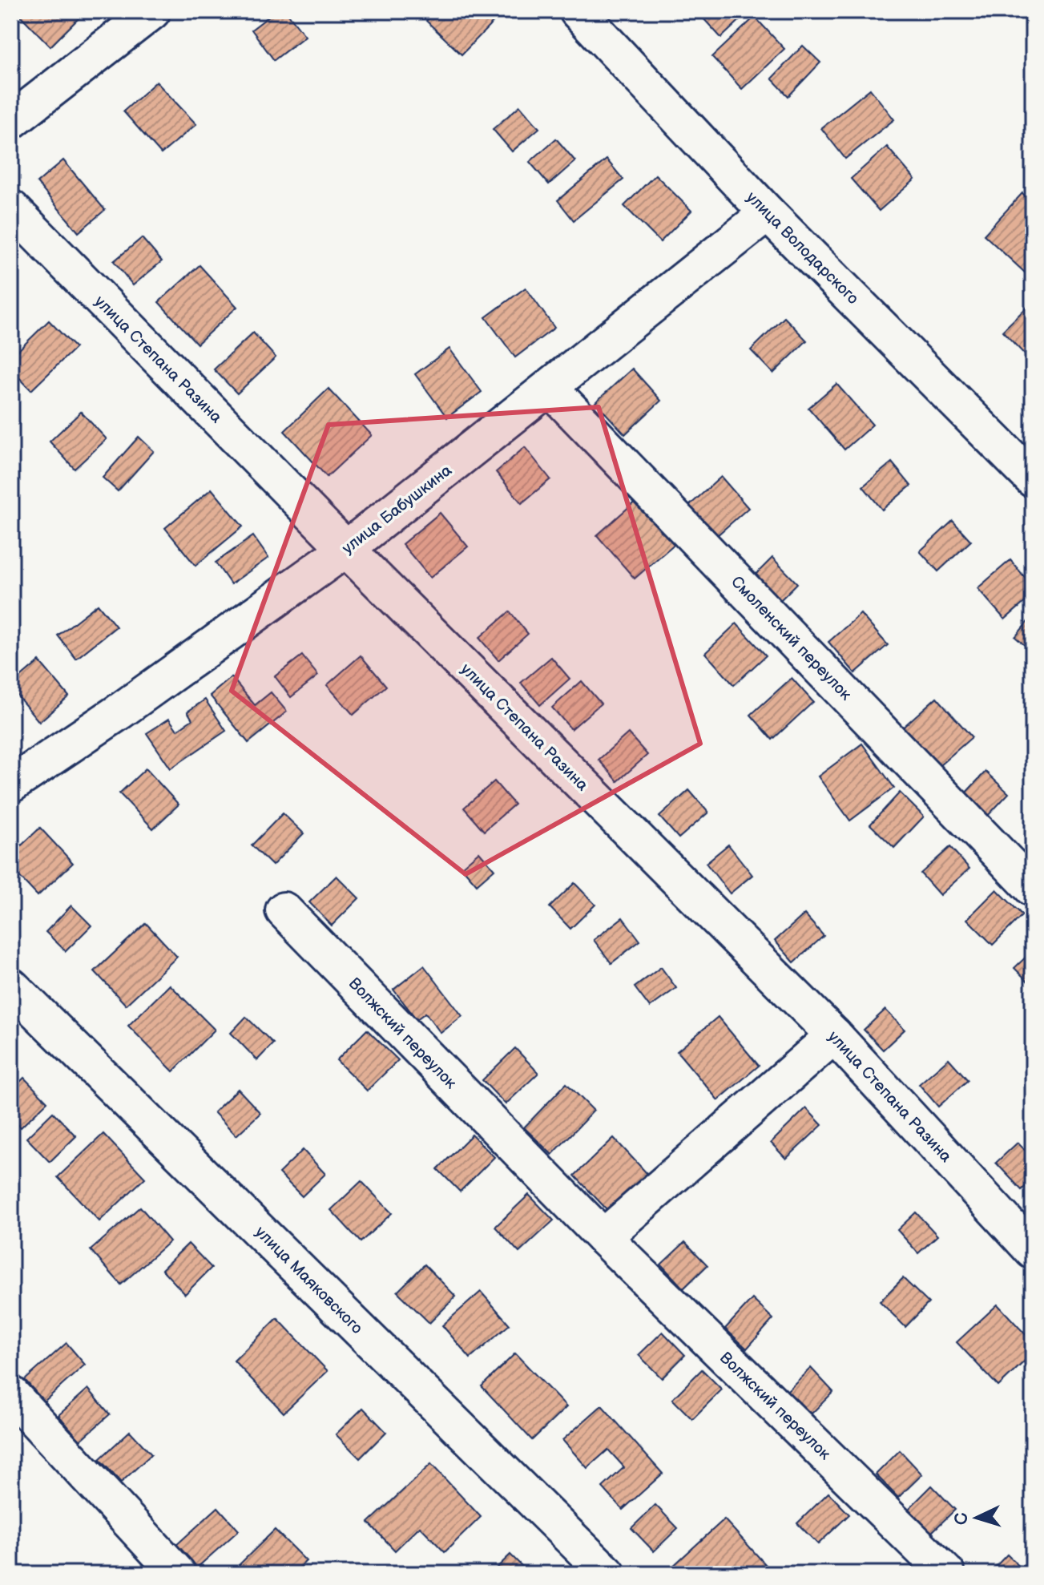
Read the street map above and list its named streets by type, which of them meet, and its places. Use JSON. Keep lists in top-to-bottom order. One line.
{"streets":{"street":["улица Володарского","улица Степана Разина","улица Бабушкина","Смоленский переулок","Волжский переулок","улица Маяковского"]},"crossings":[["улица Володарского","улица Бабушкина"],["улица Степана Разина","улица Бабушкина"],["улица Бабушкина","Смоленский переулок"]],"north":"left"}
